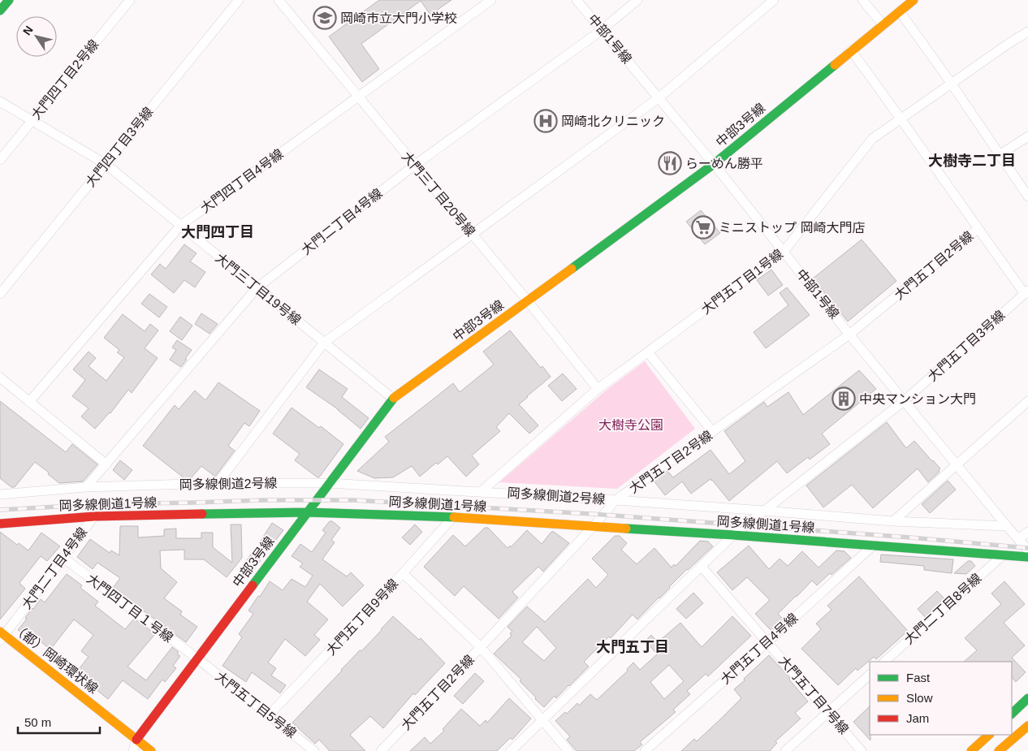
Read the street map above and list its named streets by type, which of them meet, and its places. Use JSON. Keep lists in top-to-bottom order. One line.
{"streets":{"street":["中部1号線","大門四丁目2号線","中部3号線","大門四丁目3号線","大門四丁目4号線","大門三丁目20号線","大門二丁目4号線","大門五丁目2号線","大門五丁目1号線","大門三丁目19号線","大門五丁目3号線","岡多線側道2号線","岡多線側道1号線","大門四丁目１号線","大門二丁目8号線","大門五丁目9号線","大門五丁目4号線","（都）岡崎環状線","大門五丁目7号線","大門五丁目5号線"]},"crossings":[["中部1号線","中部3号線"],["中部1号線","大門二丁目4号線"],["中部1号線","大門五丁目2号線"],["中部1号線","大門五丁目1号線"],["中部1号線","大門五丁目3号線"],["中部1号線","岡多線側道2号線"],["大門四丁目2号線","大門三丁目19号線"],["中部3号線","大門三丁目20号線"],["中部3号線","大門三丁目19号線"],["中部3号線","岡多線側道2号線"],["中部3号線","岡多線側道1号線"],["中部3号線","大門四丁目１号線"],["中部3号線","（都）岡崎環状線"],["中部3号線","大門五丁目5号線"],["大門四丁目3号線","大門三丁目19号線"],["大門四丁目4号線","大門三丁目20号線"],["大門四丁目4号線","大門三丁目19号線"],["大門三丁目20号線","大門二丁目4号線"],["大門三丁目20号線","大門五丁目1号線"],["大門二丁目4号線","大門三丁目19号線"],["大門二丁目4号線","岡多線側道2号線"],["大門二丁目4号線","岡多線側道1号線"],["大門二丁目4号線","大門四丁目１号線"],["大門二丁目4号線","（都）岡崎環状線"],["大門五丁目2号線","岡多線側道2号線"],["大門五丁目2号線","岡多線側道1号線"],["大門五丁目1号線","岡多線側道2号線"],["大門五丁目3号線","岡多線側道2号線"],["大門五丁目3号線","岡多線側道1号線"],["大門五丁目3号線","大門五丁目7号線"],["岡多線側道1号線","大門二丁目8号線"],["岡多線側道1号線","大門五丁目9号線"],["岡多線側道1号線","大門五丁目4号線"],["大門四丁目１号線","大門五丁目5号線"],["大門五丁目9号線","大門五丁目5号線"],["大門五丁目4号線","大門五丁目7号線"]],"districts":["大樹寺二丁目","大門四丁目","大門五丁目"],"parks":["大樹寺公園"],"places":{"school or university":["岡崎市立大門小学校"],"hospital":["岡崎北クリニック"],"restaurant":["らーめん勝平"],"supermarket":["ミニストップ 岡崎大門店"],"building":["中央マンション大門"]},"legend":["Fast","Slow","Jam"],"scale_bar":"50 m","north":"top left"}
